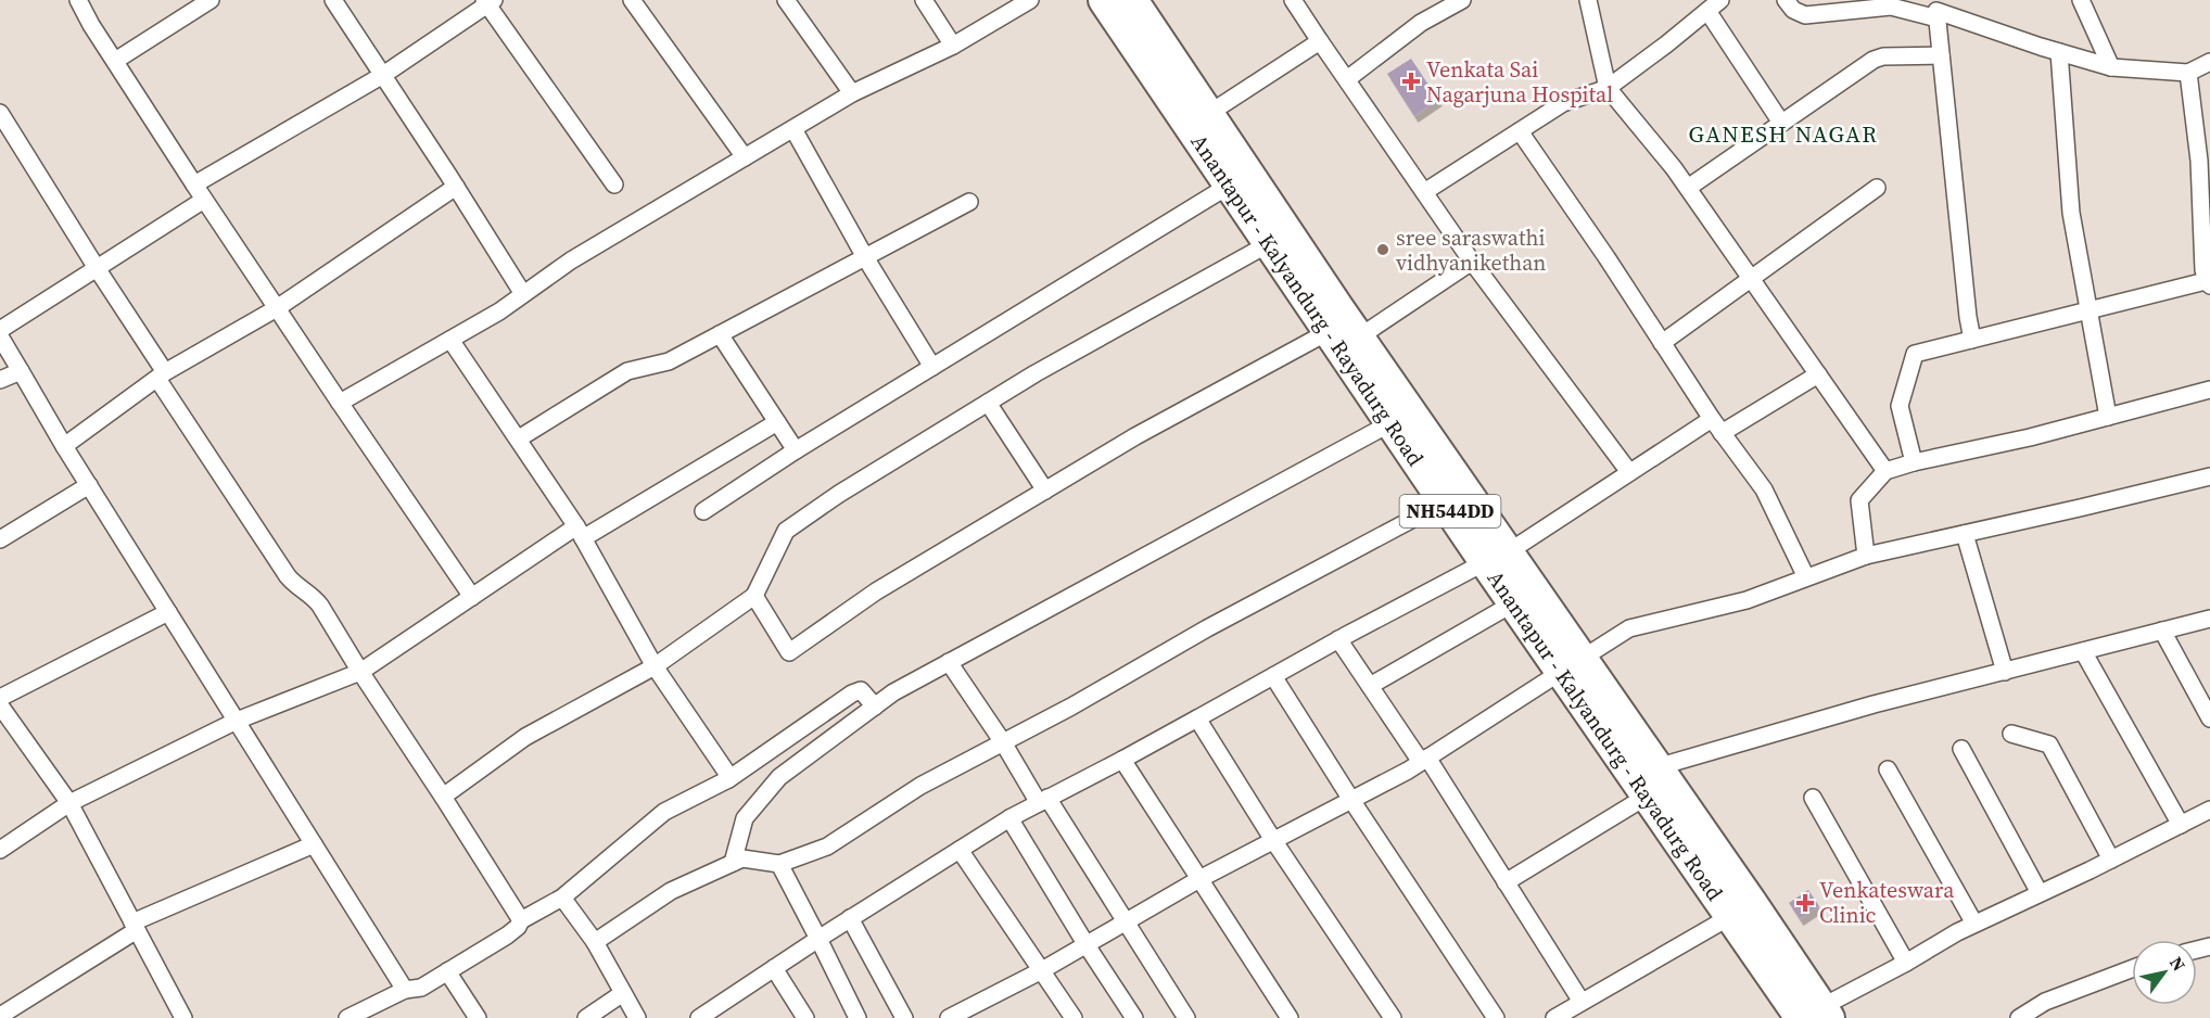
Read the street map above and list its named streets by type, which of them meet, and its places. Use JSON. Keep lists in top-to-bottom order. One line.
{"streets":{"highway":["Anantapur - Kalyandurg - Rayadurg Road","NH544DD"]},"districts":["GANESH NAGAR"],"places":{"health":["Venkata Sai Nagarjuna Hospital","Venkateswara Clinic"],"other":["sree saraswathi vidhyanikethan"]},"north":"top right"}
